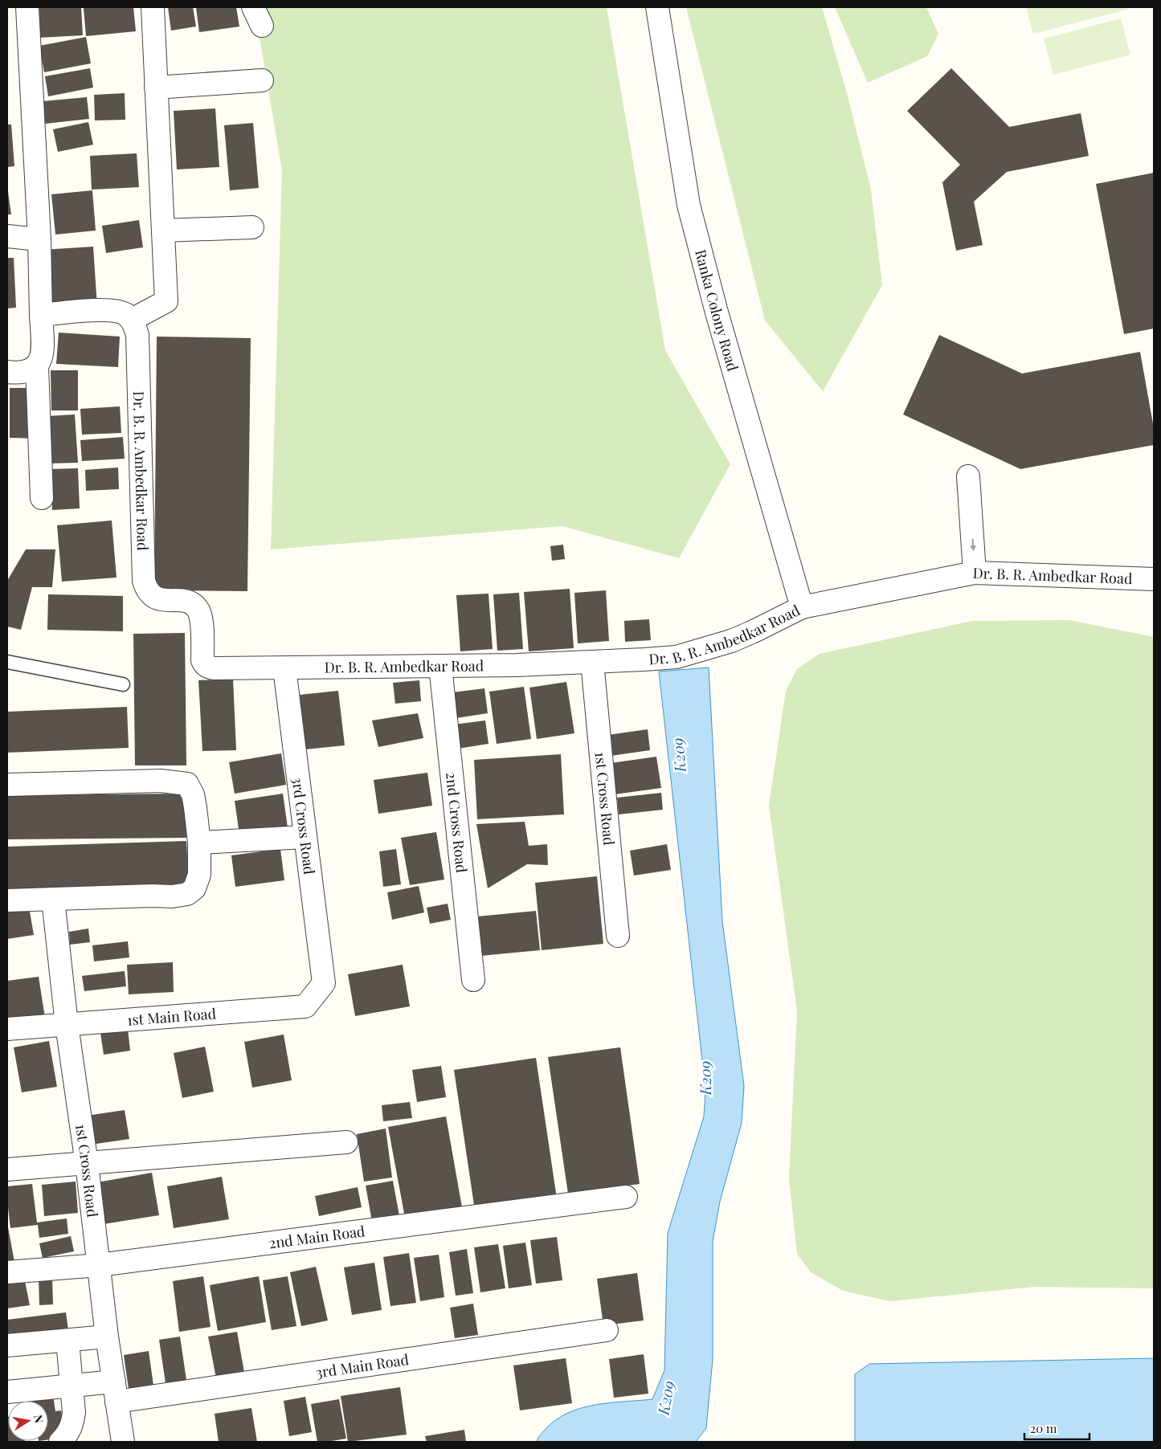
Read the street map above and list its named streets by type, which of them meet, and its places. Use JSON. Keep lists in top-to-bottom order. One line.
{"streets":{"street":["Ranka Colony Road","Dr. B. R. Ambedkar Road","1st Cross Road","2nd Cross Road","3rd Cross Road","1st Main Road","2nd Main Road","3rd Main Road"]},"crossings":[["Ranka Colony Road","Dr. B. R. Ambedkar Road"],["Dr. B. R. Ambedkar Road","1st Cross Road"],["Dr. B. R. Ambedkar Road","2nd Cross Road"],["Dr. B. R. Ambedkar Road","3rd Cross Road"],["1st Cross Road","1st Main Road"],["1st Cross Road","2nd Main Road"],["1st Cross Road","3rd Main Road"],["3rd Cross Road","1st Main Road"]],"water":["K209"],"scale_bar":"20 m","north":"right"}
